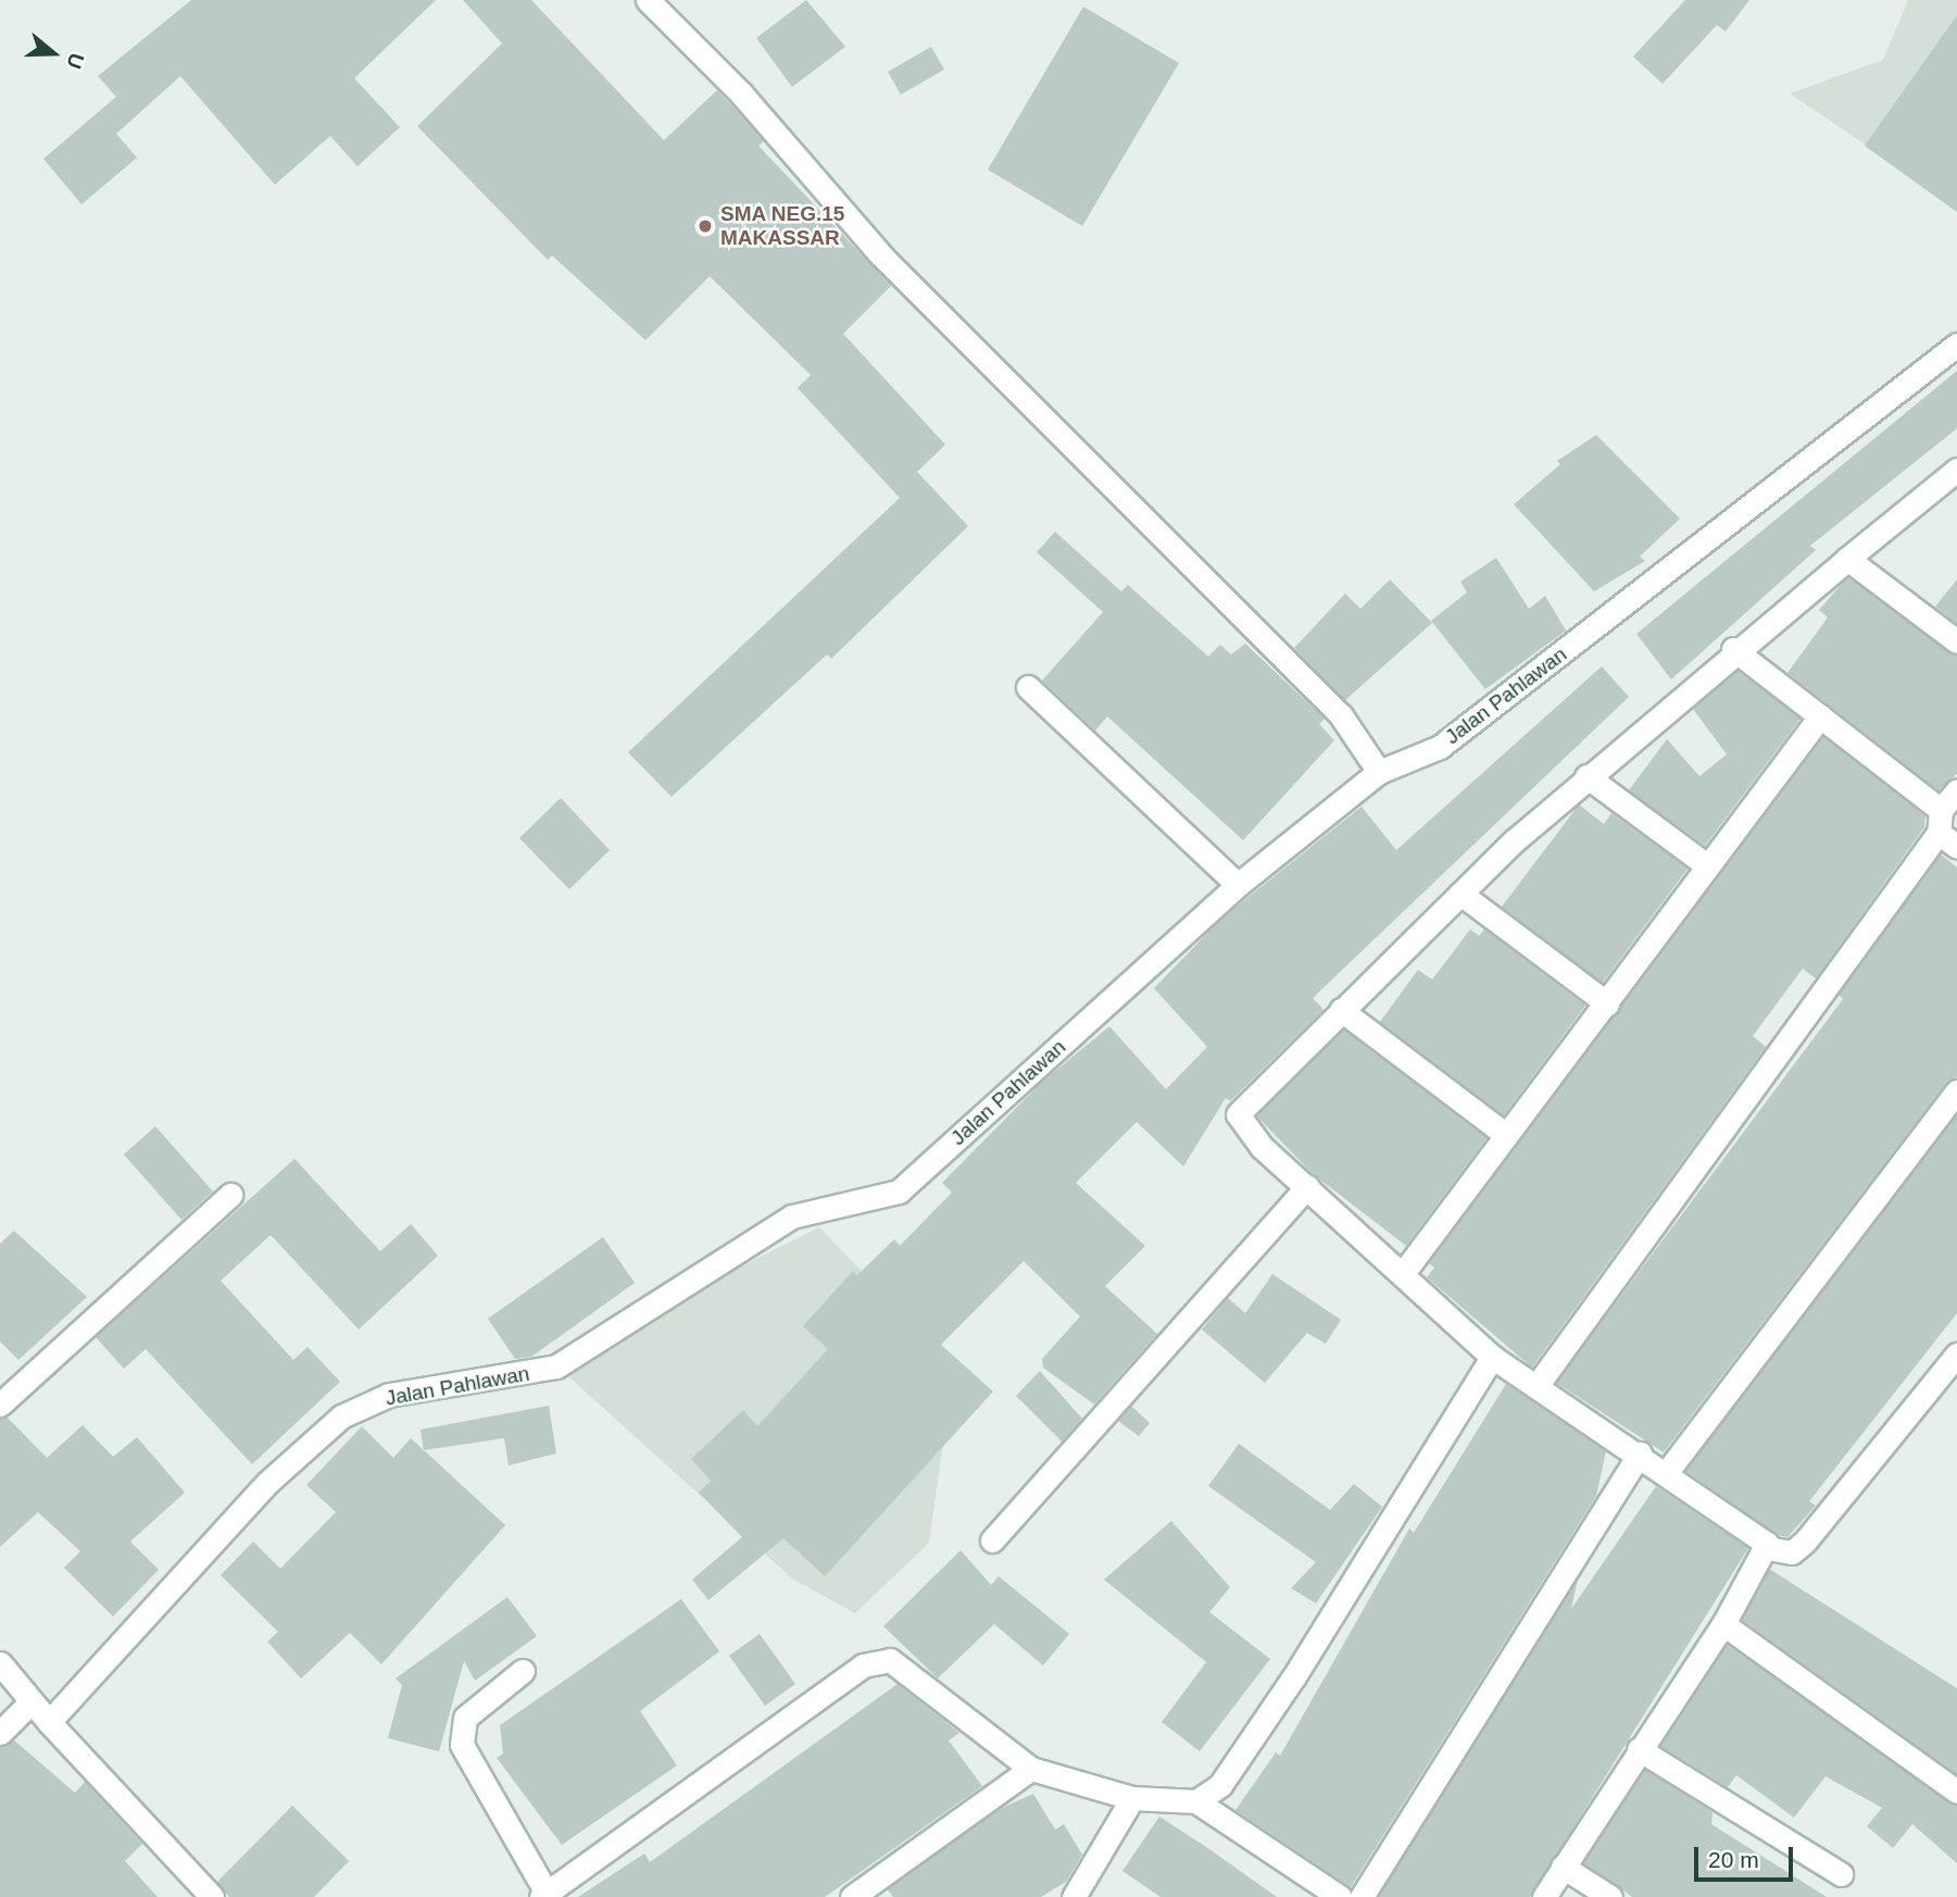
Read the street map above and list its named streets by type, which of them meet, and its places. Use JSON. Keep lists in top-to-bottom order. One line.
{"streets":{"street":["Jalan Pahlawan"]},"places":["SMA NEG.15 MAKASSAR"],"scale_bar":"20 m","north":"right"}
